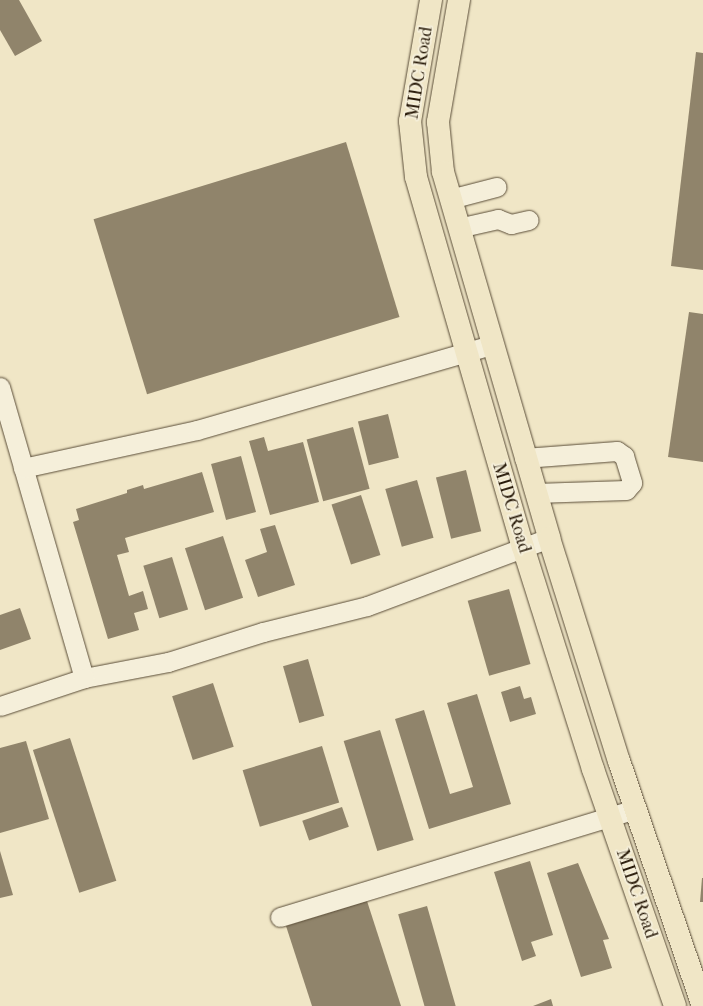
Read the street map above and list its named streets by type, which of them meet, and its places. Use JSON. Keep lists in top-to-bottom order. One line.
{"streets":{"main road":["MIDC Road"]}}
